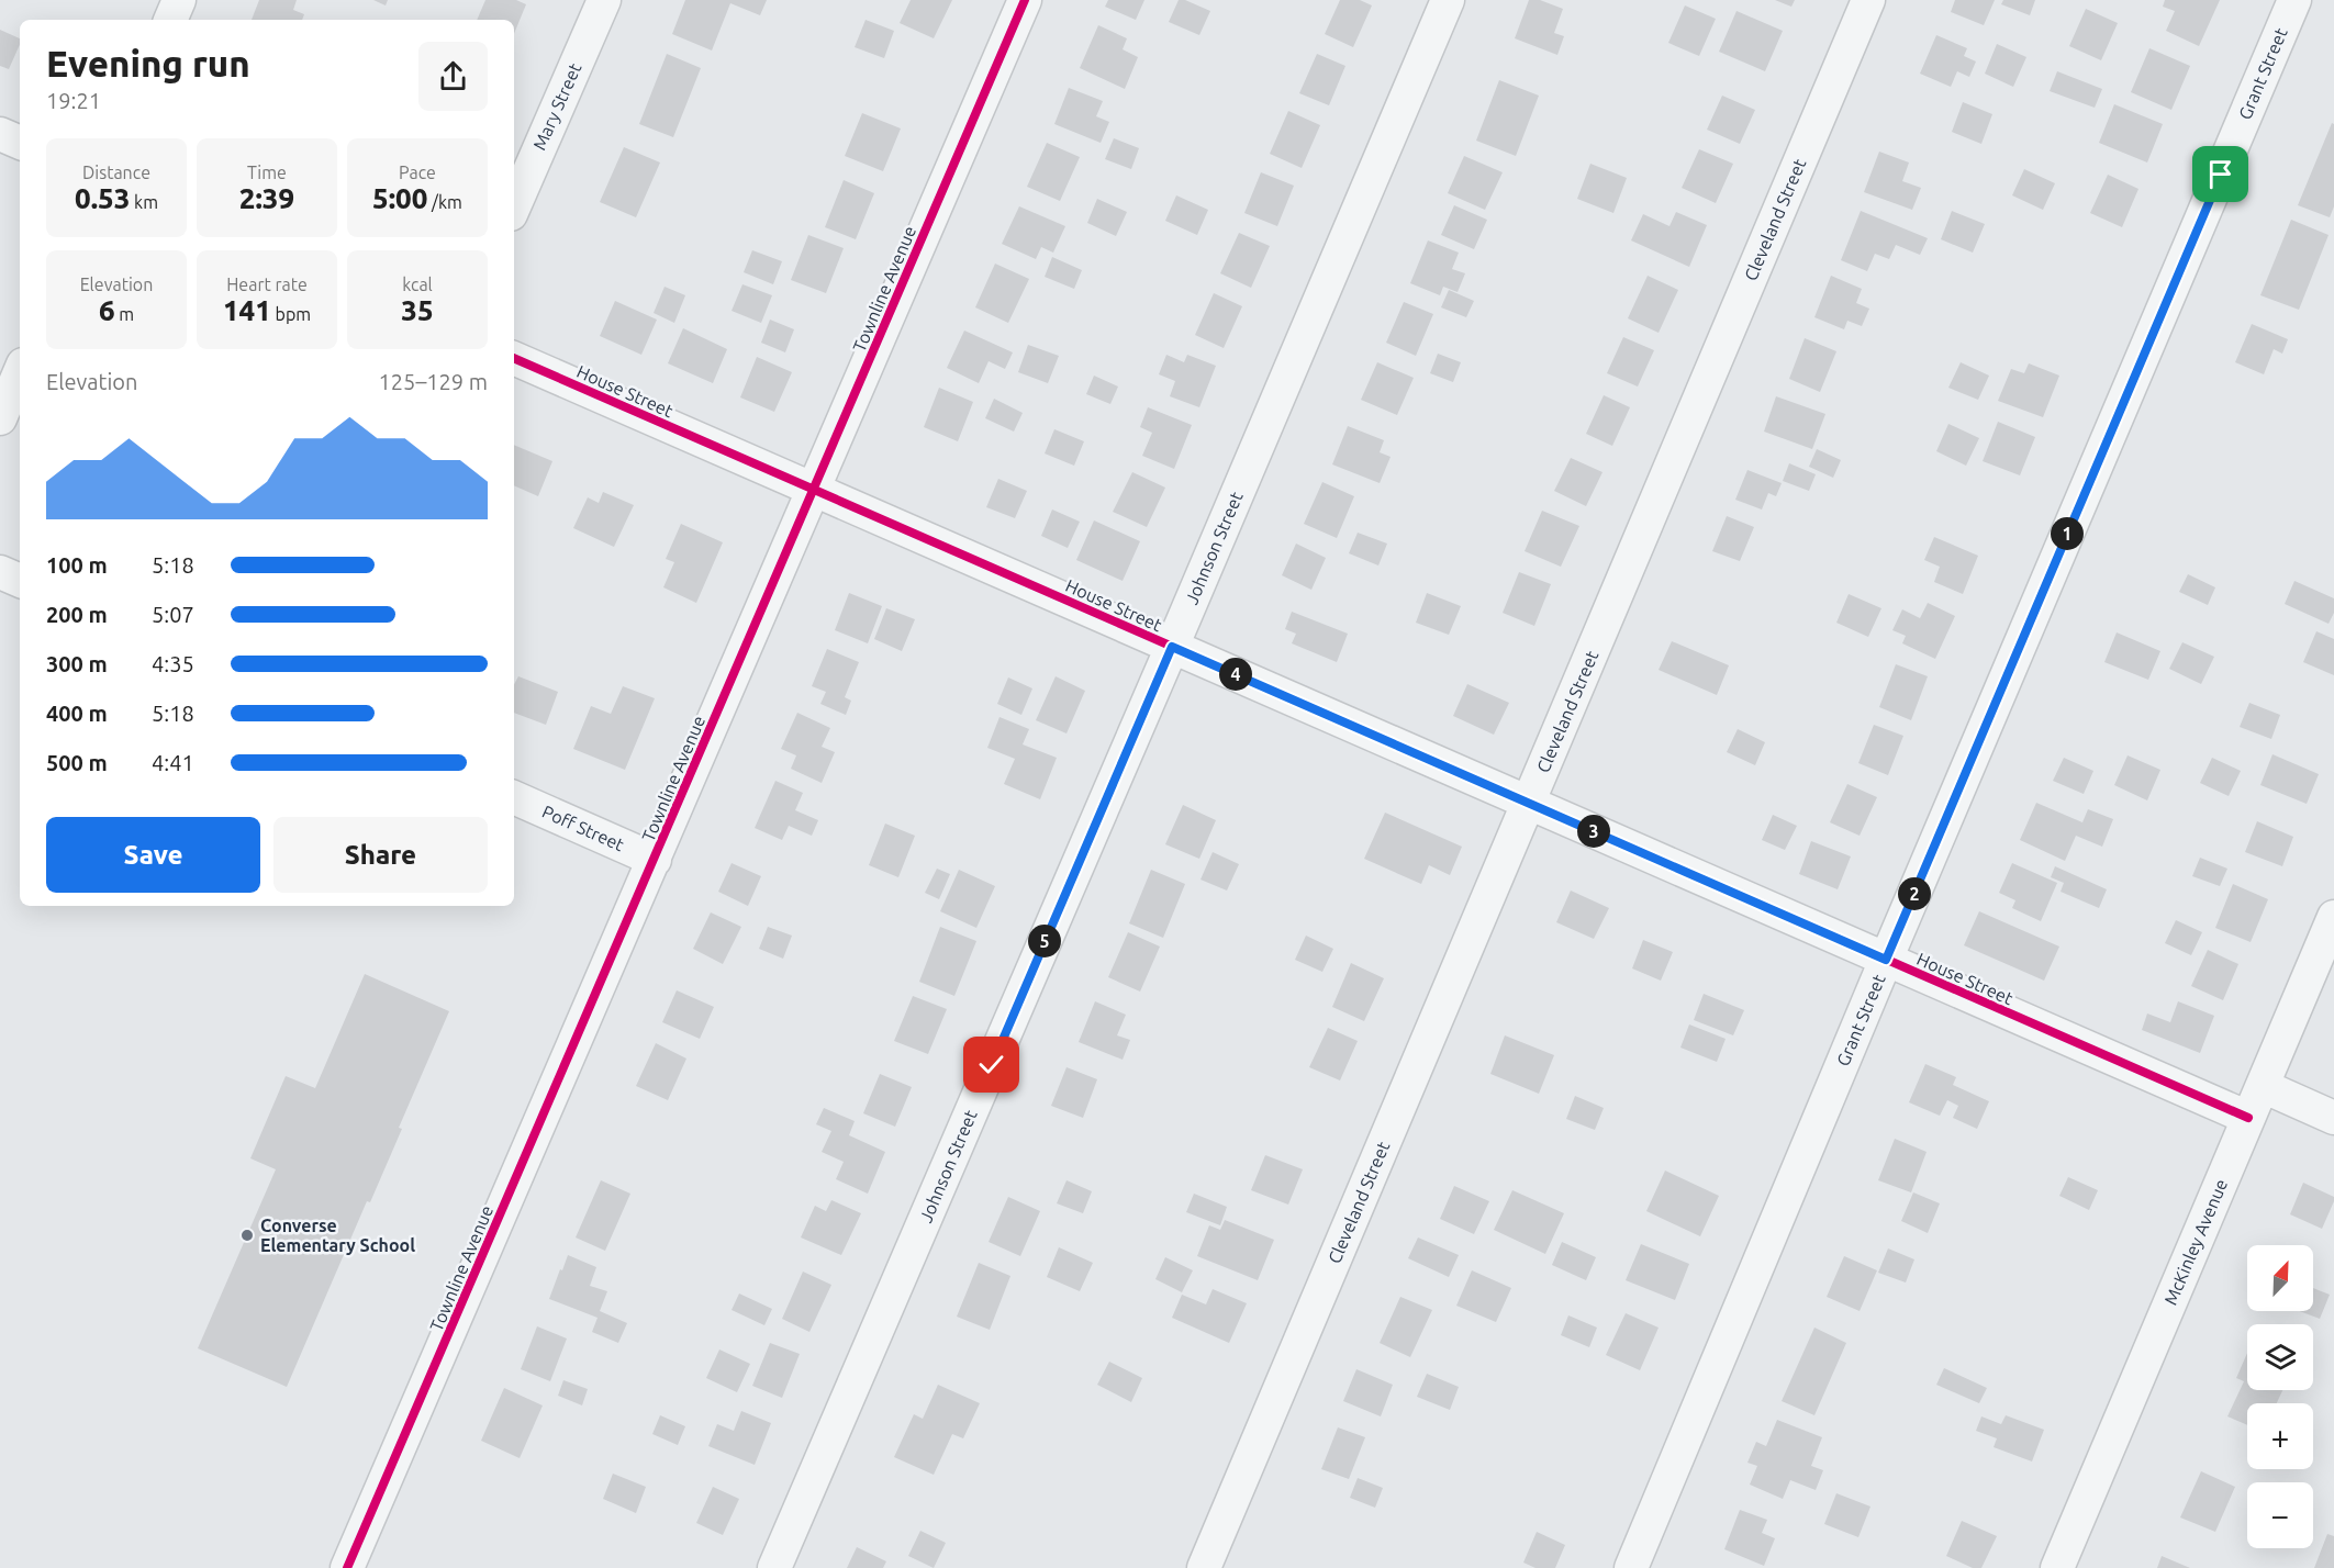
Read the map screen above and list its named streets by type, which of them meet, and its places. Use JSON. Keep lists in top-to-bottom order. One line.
{"streets":{"street":["Grant Street","Mary Street","Cleveland Street","Townline Avenue","House Street","Johnson Street","Poff Street","McKinley Avenue"]},"crossings":[["Grant Street","House Street"],["Cleveland Street","House Street"],["Townline Avenue","House Street"],["Townline Avenue","Poff Street"],["House Street","Johnson Street"],["House Street","McKinley Avenue"]],"places":["Converse Elementary School"],"north":"top right","page":{"heading":["Evening run","19:21"],"stats":[["Distance","0.53 km"],["Time","2:39"],["Pace","5:00 /km"],["Elevation","6 m"],["Heart rate","141 bpm"],["kcal","35"]],"chart":["Elevation","125–129 m"],"pins":["1","4","3","2","5"],"list":[{"name":"100 m","note":"5:18"},{"name":"200 m","note":"5:07"},{"name":"300 m","note":"4:35"},{"name":"400 m","note":"5:18"},{"name":"500 m","note":"4:41"}],"buttons":["Save","Share"],"map_buttons":["+","−"]}}
